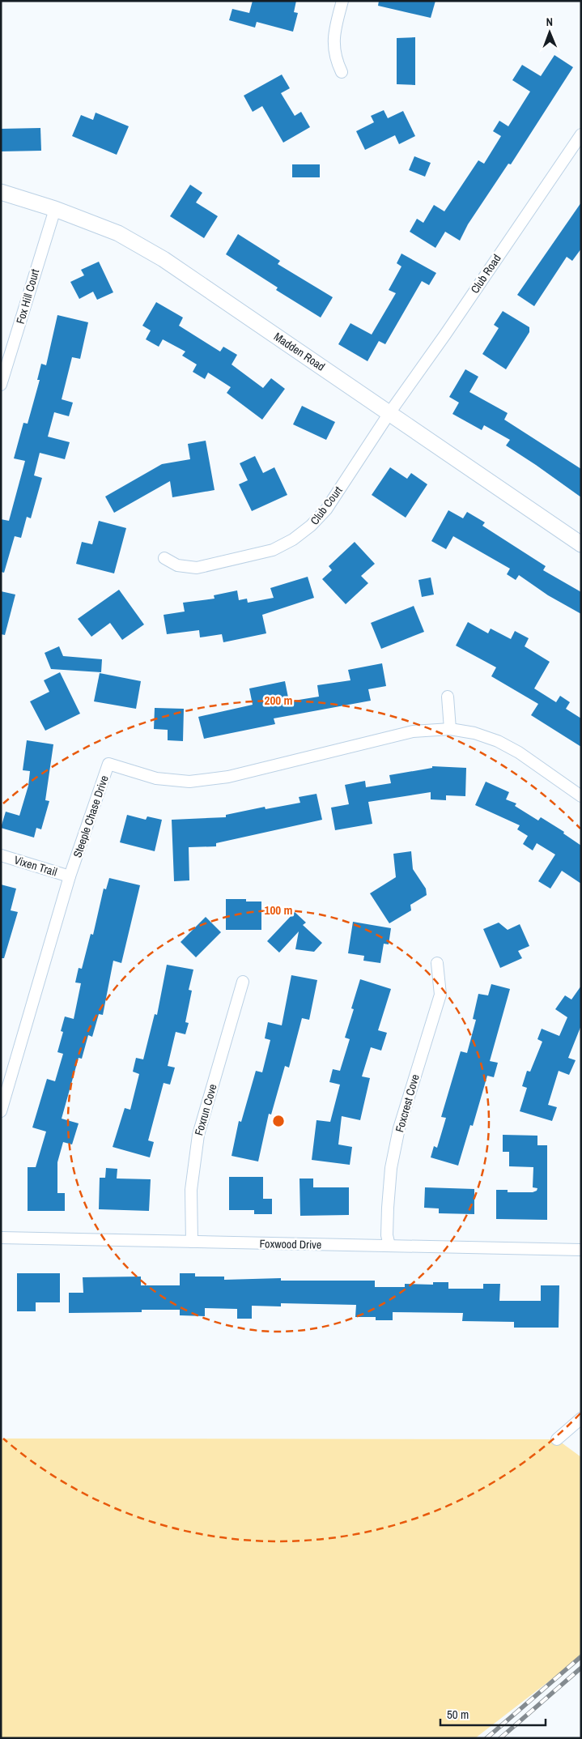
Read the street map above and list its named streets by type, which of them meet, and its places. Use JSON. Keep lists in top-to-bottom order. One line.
{"streets":{"street":["Club Road","Fox Hill Court","Madden Road","Club Court","Steeple Chase Drive","Vixen Trail","Foxcrest Cove","Foxrun Cove","Foxwood Drive"]},"crossings":[["Club Road","Madden Road"],["Club Road","Club Court"],["Fox Hill Court","Madden Road"],["Madden Road","Club Court"],["Steeple Chase Drive","Vixen Trail"],["Foxcrest Cove","Foxwood Drive"],["Foxrun Cove","Foxwood Drive"]],"scale_bar":"50 m","north":"top","rings":["200 m","100 m"]}
